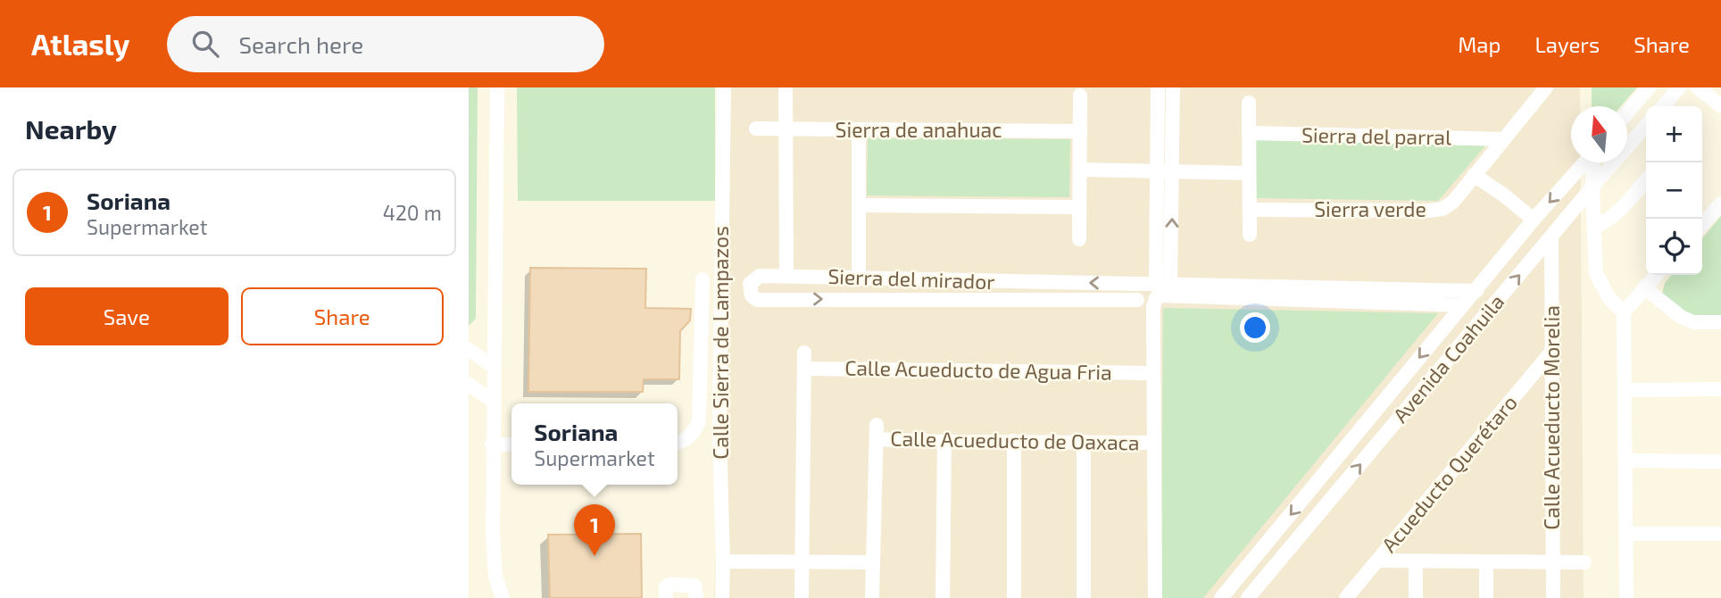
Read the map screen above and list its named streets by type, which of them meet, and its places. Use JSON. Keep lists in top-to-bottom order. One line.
{"streets":{"street":["Sierra de anahuac","Sierra del parral","Sierra verde","Sierra del mirador","Calle Sierra de Lampazos","Avenida Coahuila","Calle Acueducto de Agua Fria","Calle Acueducto Morelia","Calle Acueducto de Oaxaca","Acueducto Querétaro"]},"crossings":[["Sierra del parral","Sierra verde"],["Sierra del mirador","Avenida Coahuila"],["Avenida Coahuila","Calle Acueducto Morelia"],["Calle Acueducto Morelia","Acueducto Querétaro"]],"north":"top","page":{"header":"Atlasly","search":"Search here","nav":["Map","Layers","Share"],"heading":"Nearby","map_buttons":["+","−"],"list":[{"mark":"1","name":"Soriana","note":"Supermarket","value":"420 m"}],"buttons":["Save","Share"],"popup":["Soriana","Supermarket"],"pins":"1"}}
